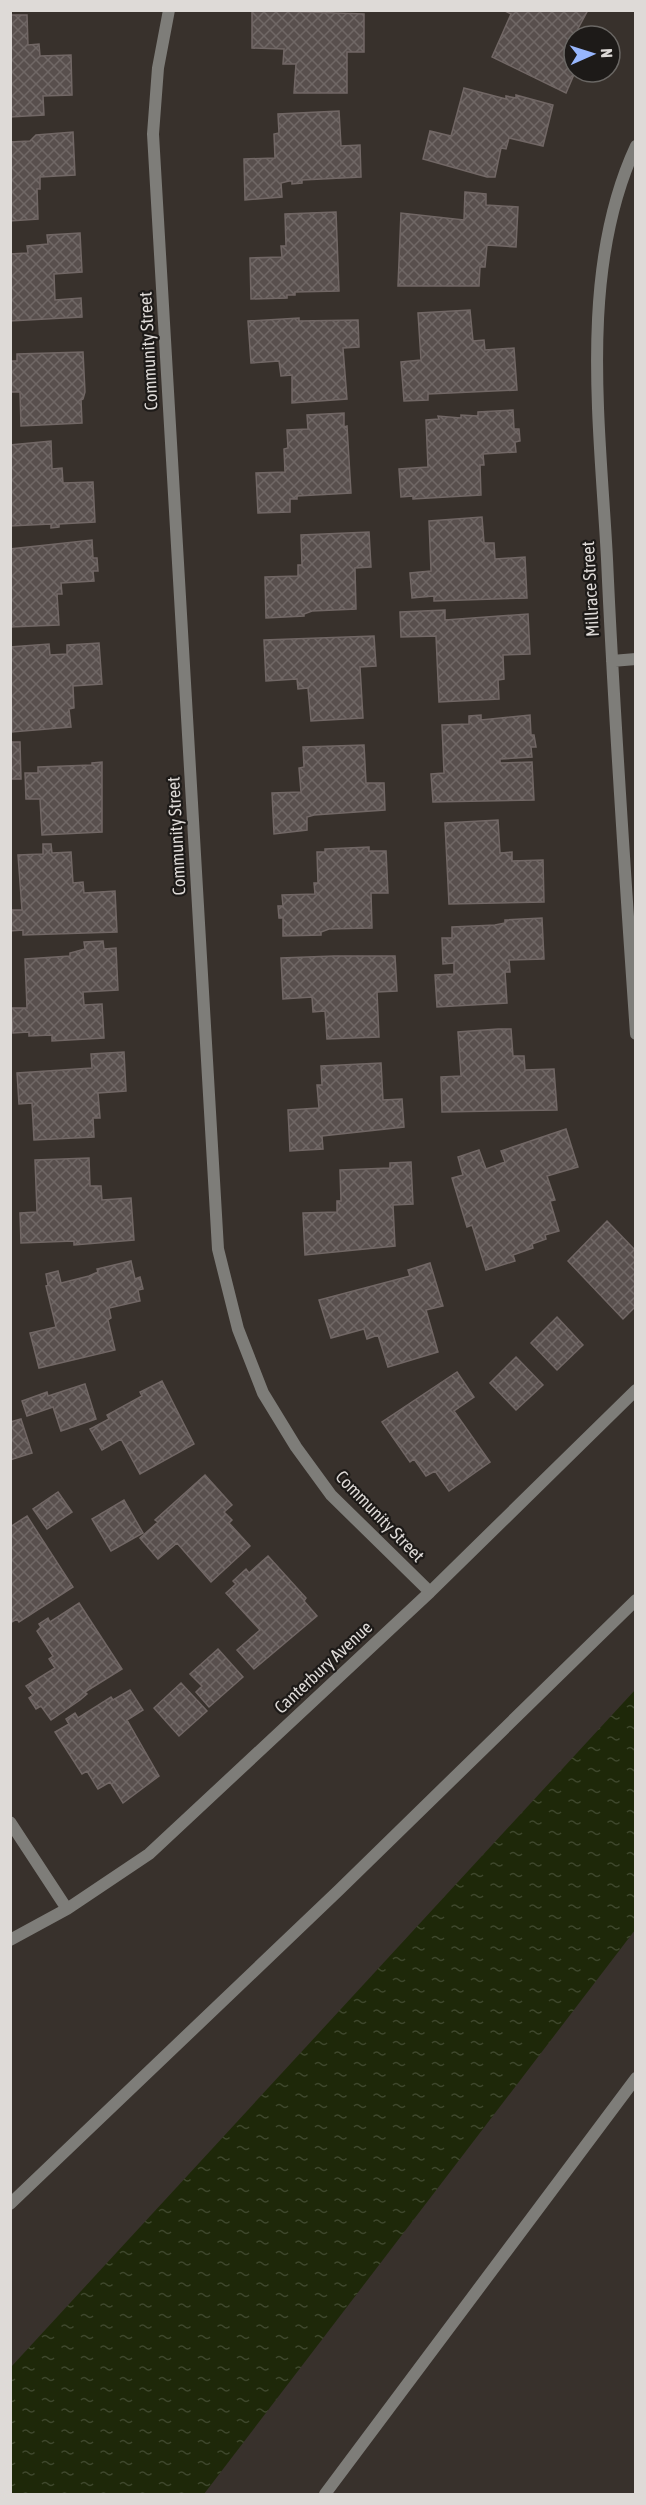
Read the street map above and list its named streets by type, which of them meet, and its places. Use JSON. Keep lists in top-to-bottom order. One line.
{"streets":{"street":["Community Street","Millrace Street","Canterbury Avenue"]},"crossings":[["Community Street","Canterbury Avenue"]],"north":"right"}
